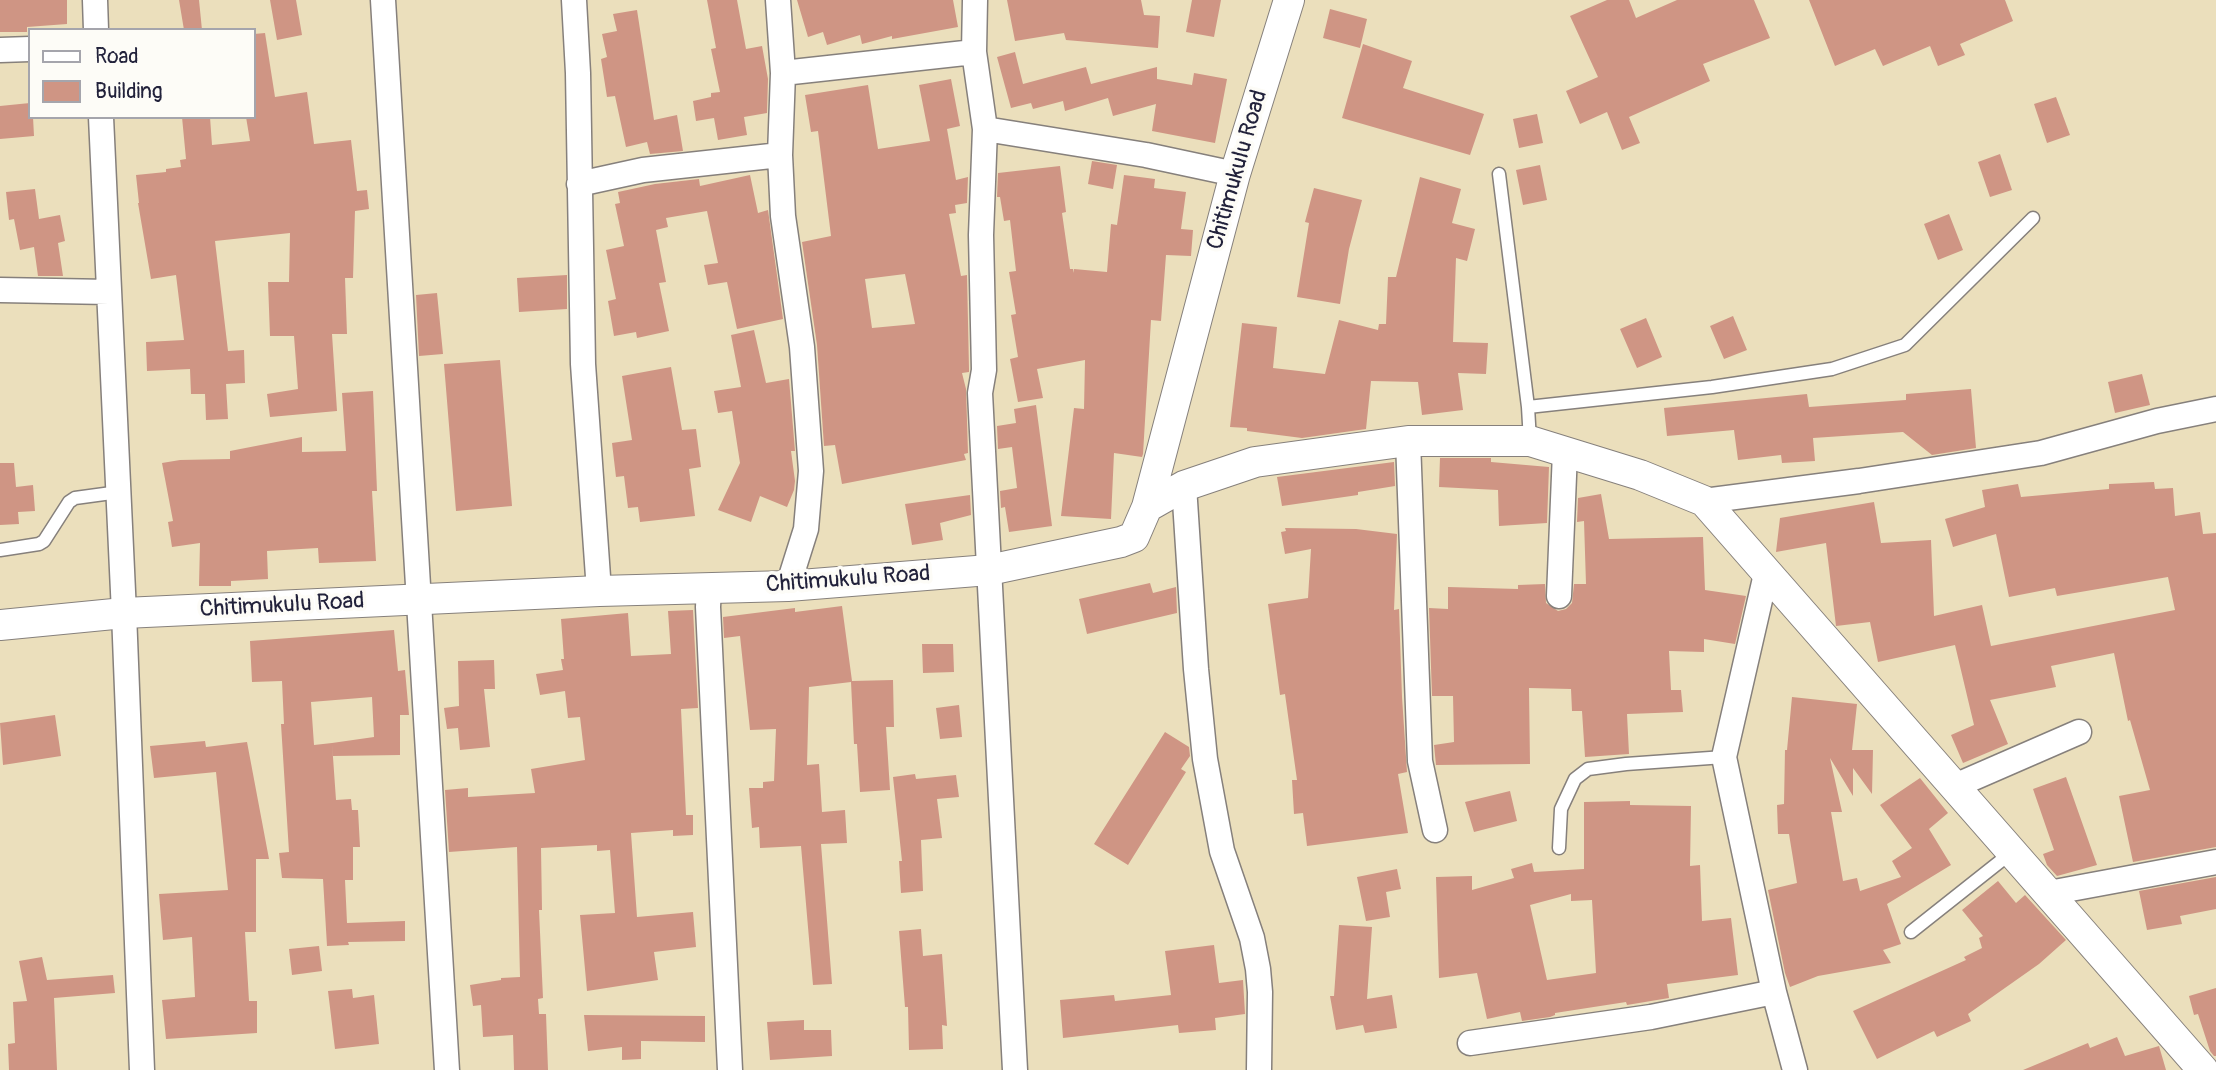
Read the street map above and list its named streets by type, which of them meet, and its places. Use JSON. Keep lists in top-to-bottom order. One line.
{"streets":{"street":["Chitimukulu Road"]},"legend":["Road","Building"]}
